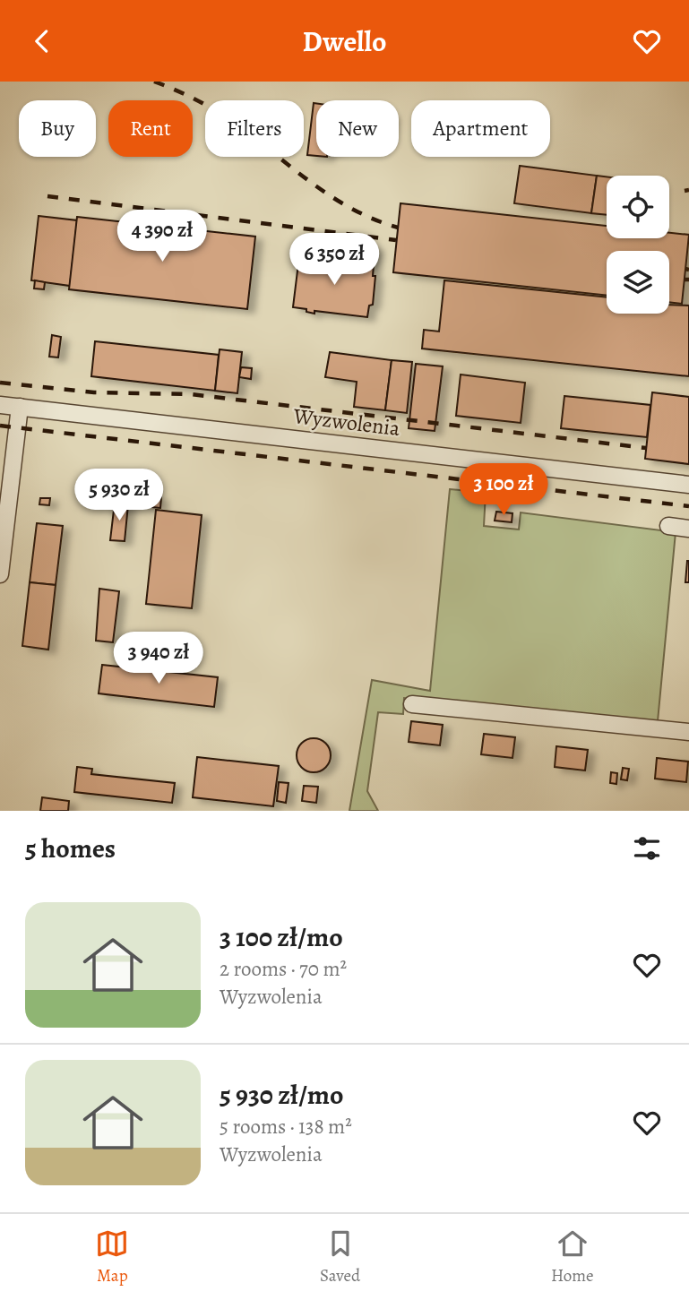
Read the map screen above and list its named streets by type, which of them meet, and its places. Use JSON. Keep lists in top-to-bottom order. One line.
{"streets":{"street":["Wyzwolenia"]},"page":{"header":"Dwello","chip":["Buy","Rent","Filters","New","Apartment"],"price":["4 390 zł","6 350 zł","3 100 zł","5 930 zł","3 940 zł"],"heading":"5 homes","list":[{"name":"3 100 zł/mo","note":"2 rooms · 70 m² · Wyzwolenia"},{"name":"5 930 zł/mo","note":"5 rooms · 138 m² · Wyzwolenia"}],"tabs":["Map","Saved","Home"]}}
